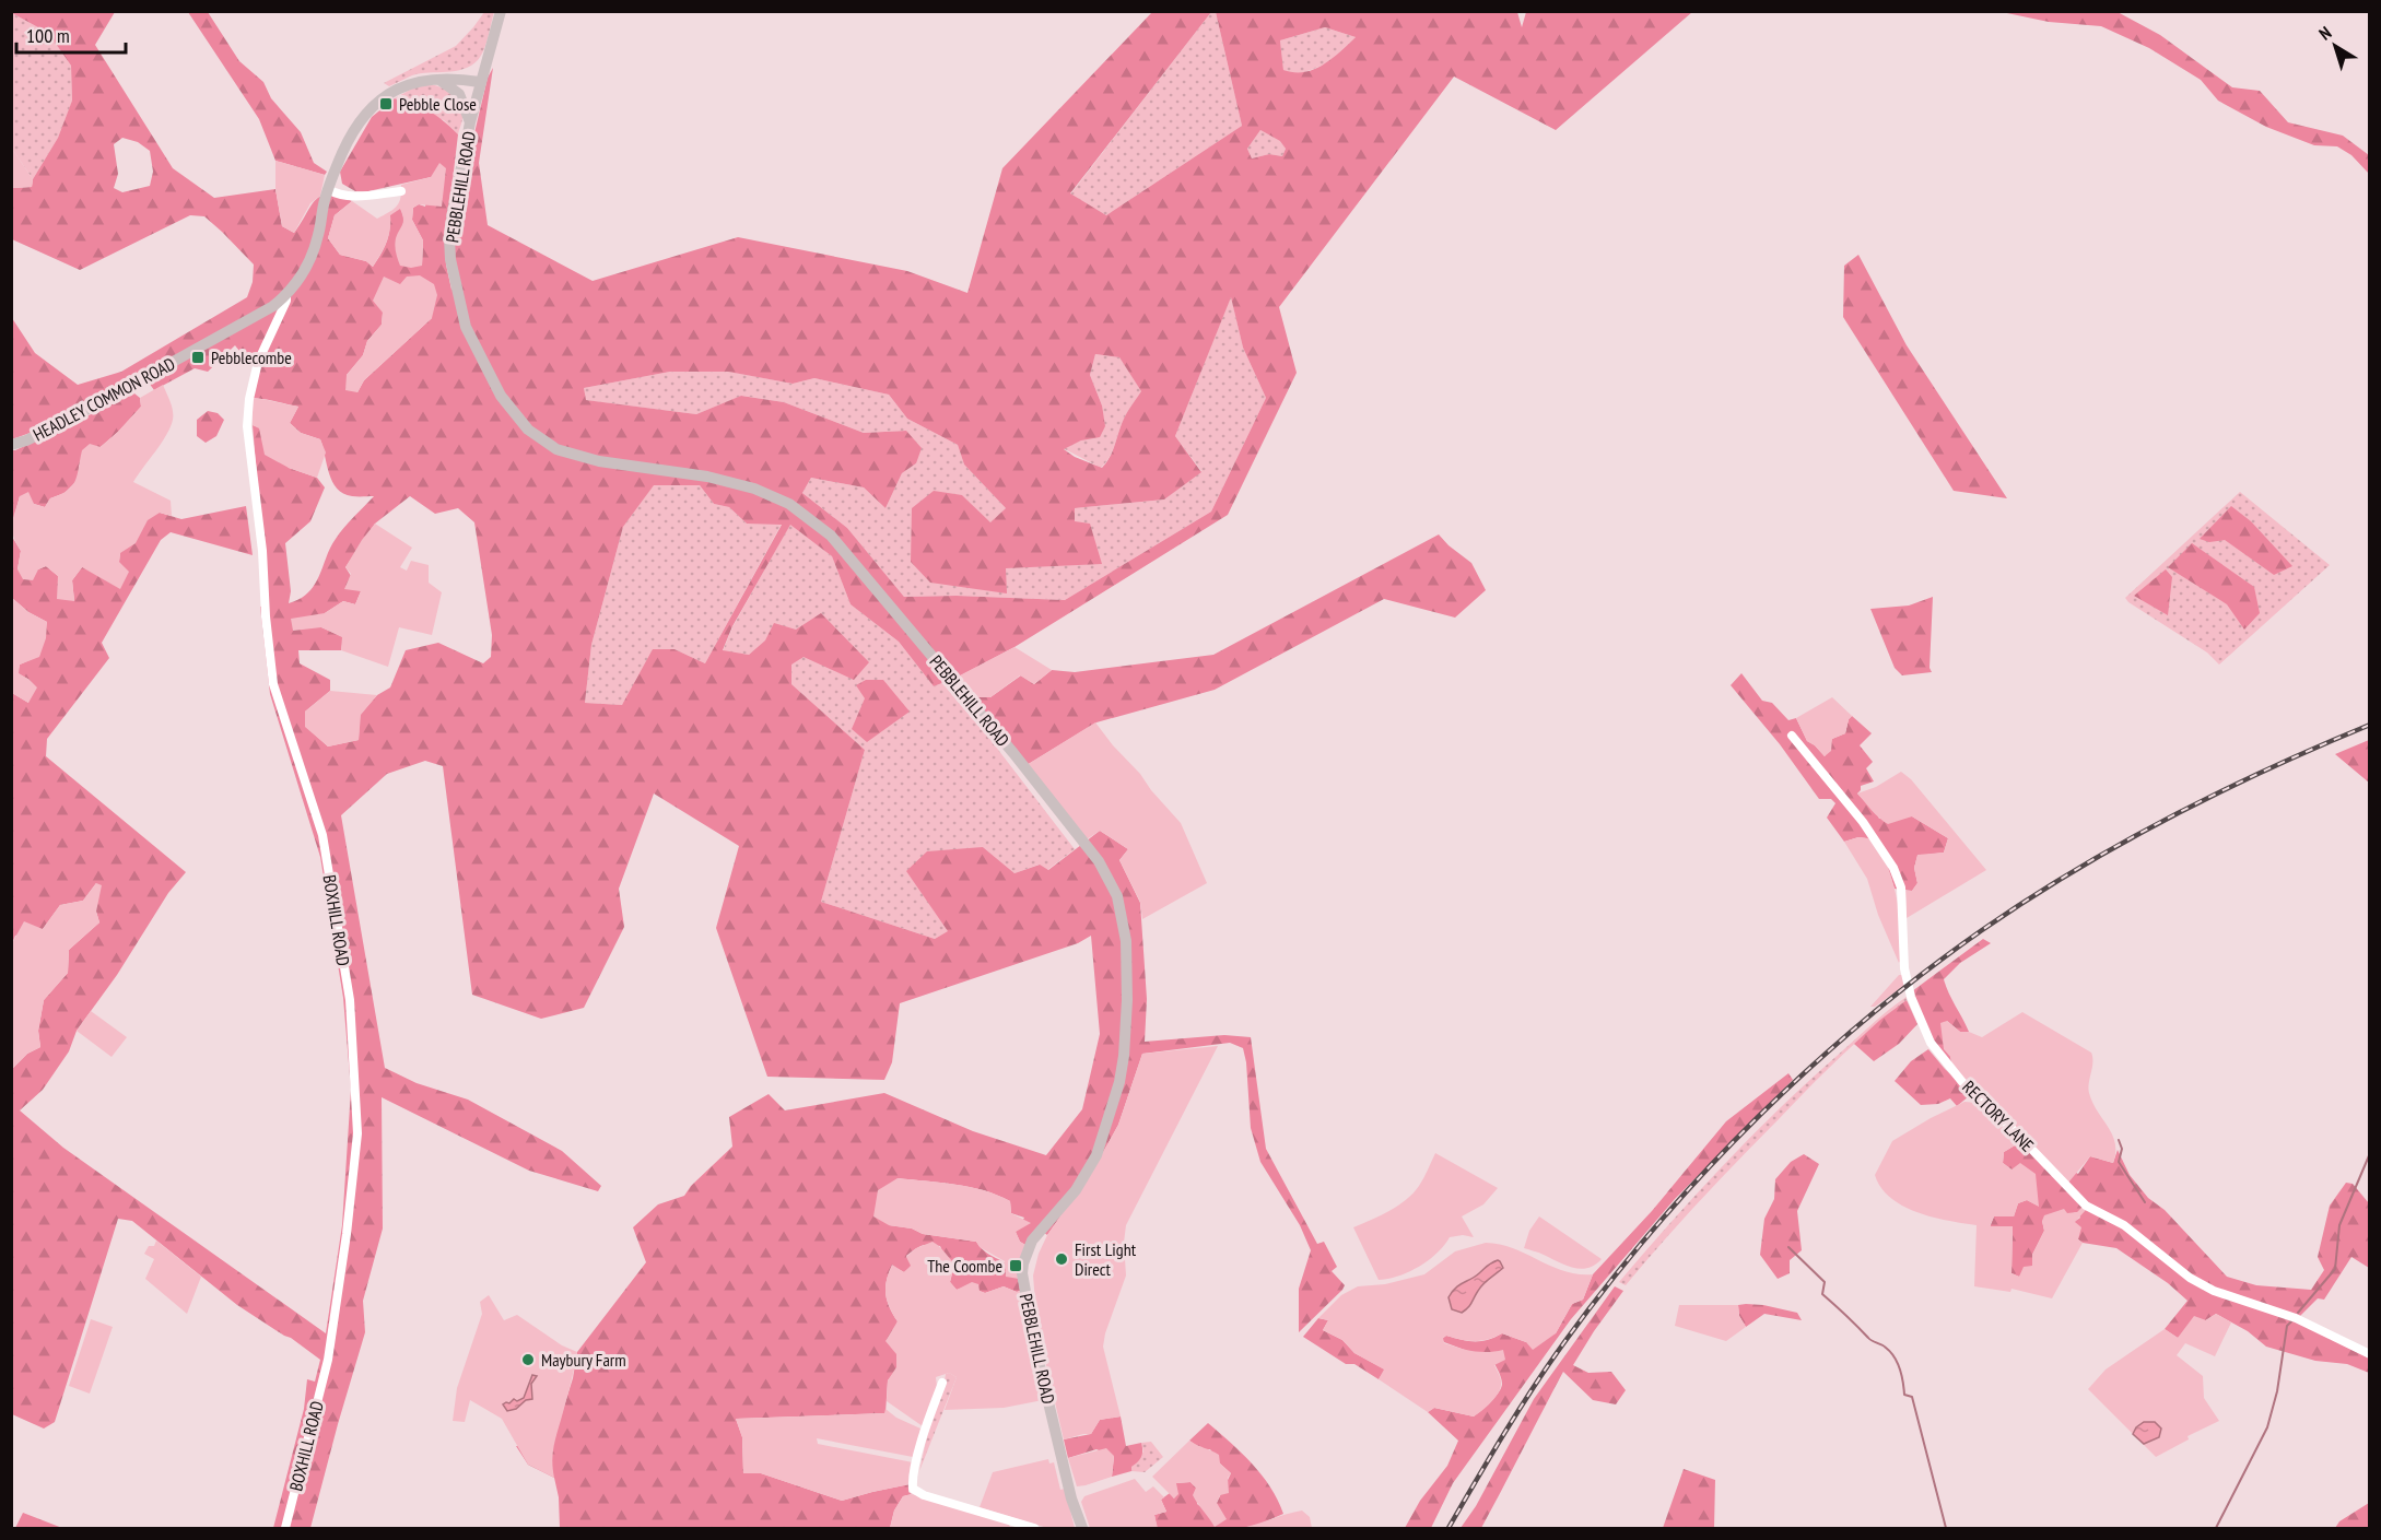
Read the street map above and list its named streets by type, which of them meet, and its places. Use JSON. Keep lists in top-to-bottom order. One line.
{"streets":{"main road":["PEBBLEHILL ROAD","HEADLEY COMMON ROAD"],"street":["BOXHILL ROAD","RECTORY LANE"]},"crossings":[["PEBBLEHILL ROAD","HEADLEY COMMON ROAD"],["HEADLEY COMMON ROAD","BOXHILL ROAD"]],"places":{"transit":["Pebble Close","Pebblecombe","The Coombe"],"other":["First Light Direct","Maybury Farm"]},"scale_bar":"100 m","north":"top left"}
